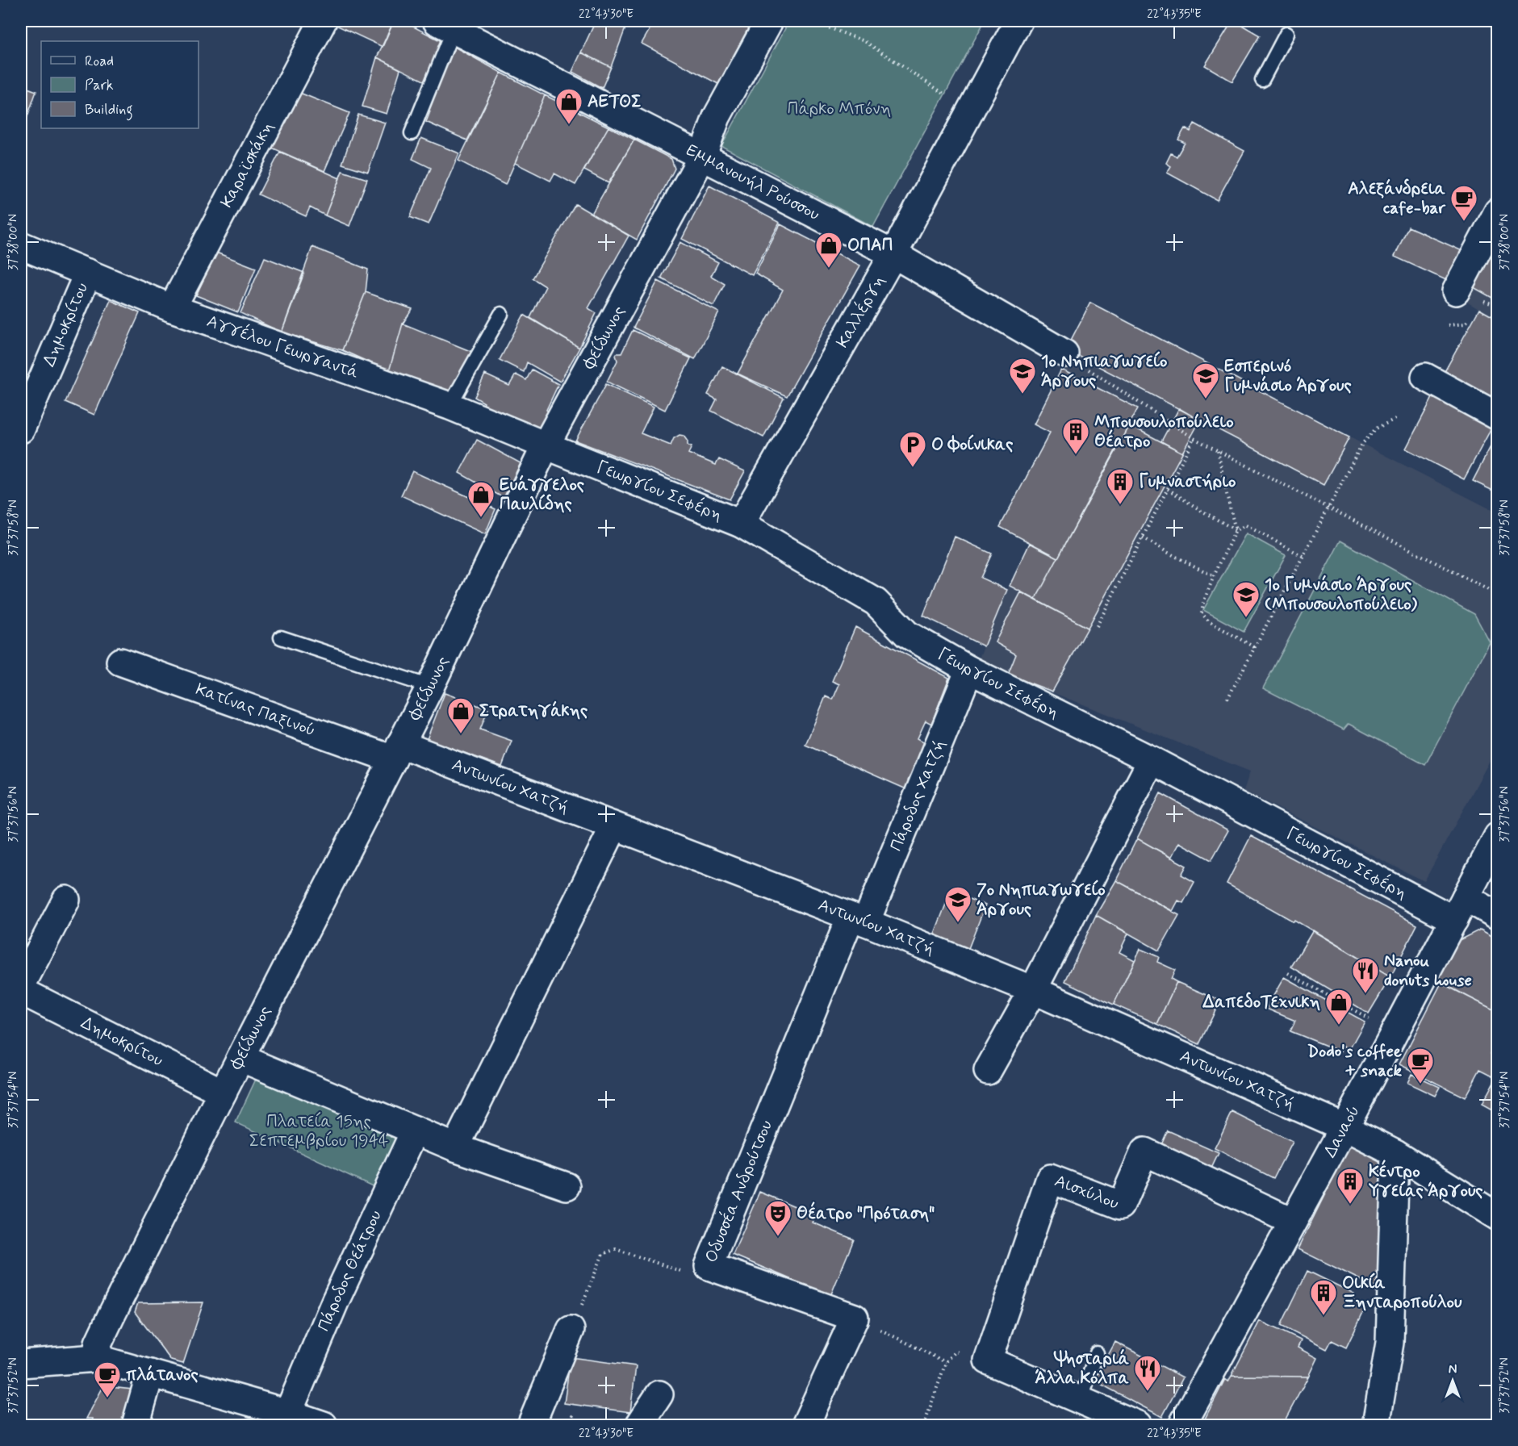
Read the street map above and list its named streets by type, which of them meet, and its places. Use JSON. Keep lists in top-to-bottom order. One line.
{"streets":{"street":["Καραϊσκάκη","Εμμανουήλ Ρούσσου","Καλλέργη","Δημοκρίτου","Φείδωνος","Αγγέλου Γεωργαντά","Γεωργίου Σεφέρη","Κατίνας Παξινού","Αντωνίου Χατζή","Πάροδος Χατζή","Δαναού","Οδυσσέα Ανδρούτσου","Αισχύλου","Πάροδος Θεάτρου"]},"crossings":[["Καραϊσκάκη","Αγγέλου Γεωργαντά"],["Εμμανουήλ Ρούσσου","Καλλέργη"],["Εμμανουήλ Ρούσσου","Φείδωνος"],["Καλλέργη","Γεωργίου Σεφέρη"],["Δημοκρίτου","Φείδωνος"],["Δημοκρίτου","Αγγέλου Γεωργαντά"],["Φείδωνος","Αγγέλου Γεωργαντά"],["Φείδωνος","Γεωργίου Σεφέρη"],["Φείδωνος","Κατίνας Παξινού"],["Φείδωνος","Αντωνίου Χατζή"],["Αγγέλου Γεωργαντά","Γεωργίου Σεφέρη"],["Γεωργίου Σεφέρη","Πάροδος Χατζή"],["Γεωργίου Σεφέρη","Δαναού"],["Κατίνας Παξινού","Αντωνίου Χατζή"],["Αντωνίου Χατζή","Πάροδος Χατζή"],["Αντωνίου Χατζή","Δαναού"],["Αντωνίου Χατζή","Οδυσσέα Ανδρούτσου"],["Πάροδος Χατζή","Οδυσσέα Ανδρούτσου"],["Δαναού","Αισχύλου"]],"parks":["Πάρκο Μπόνη","Πλατεία 15ης Σεπτεμβρίου 1944"],"places":{"shop":["ΑΕΤΟΣ","ΟΠΑΠ","Ευάγγελος Παυλίδης","Στρατηγάκης","ΔαπεδοΤεχνικη"],"cafe":["Αλεξάνδρεια cafe-bar","Dodo's coffee + snack","πλάτανος"],"school or university":["1ο Νηπιαγωγείο Άργους","Εσπερινό Γυμνάσιο Άργους","1ο Γυμνάσιο Άργους (Μπουσουλοπούλειο)","7ο Νηπιαγωγείο Άργους"],"building":["Μπουσουλοπούλειο Θέατρο","Γυμναστήριο","Κέντρο Υγείας Άργους","Οικία Ξηνταροπούλου"],"parking":["Ο Φοίνικας"],"restaurant":["Nanou donuts house","Ψησταριά Άλλα Κόλπα"],"theatre":["Θέατρο \"Πρόταση\""]},"legend":["Road","Park","Building"],"north":"top","coordinates":["22°43'30\"E","22°43'35\"E","37°38'00\"N","37°37'58\"N","37°37'56\"N","37°37'54\"N","37°37'52\"N"]}
